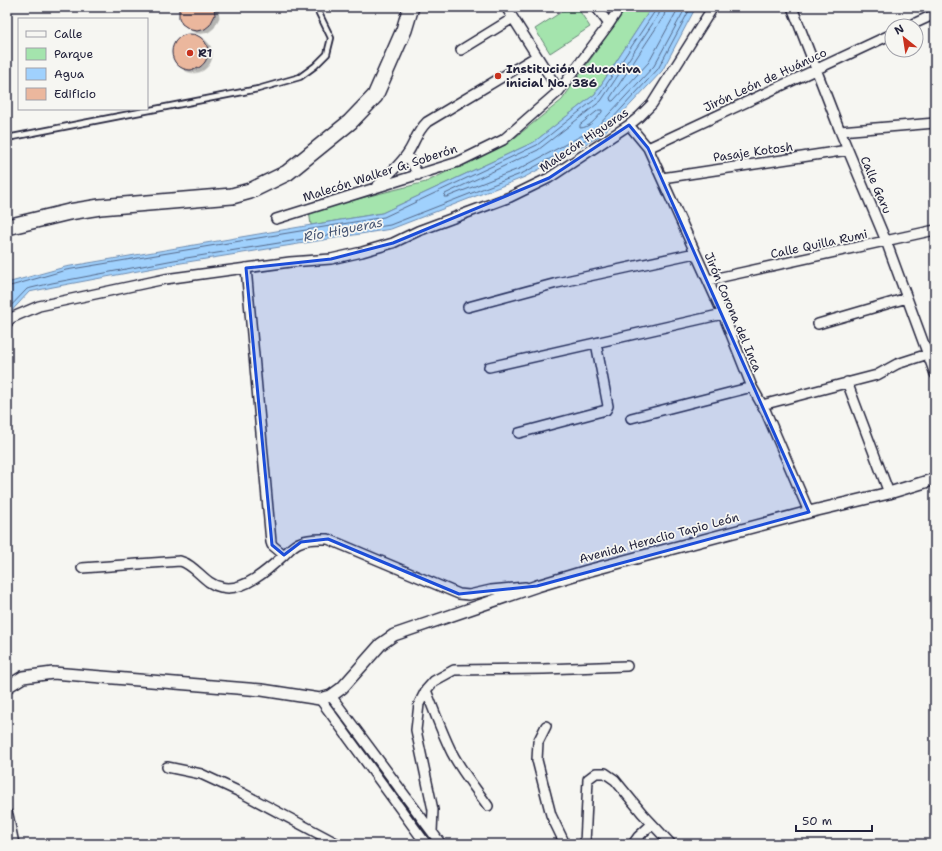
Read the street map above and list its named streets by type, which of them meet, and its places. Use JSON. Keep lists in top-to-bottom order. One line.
{"streets":{"street":["Jirón León de Huánuco","Malecón Higueras","Pasaje Kotosh","Malecón Walker G. Soberón","Calle Garu","Calle Quilla Rumi","Jirón Corona del Inca","Avenida Heraclio Tapio León"]},"crossings":[["Jirón León de Huánuco","Calle Garu"],["Jirón León de Huánuco","Jirón Corona del Inca"],["Malecón Higueras","Jirón Corona del Inca"],["Pasaje Kotosh","Calle Garu"],["Pasaje Kotosh","Jirón Corona del Inca"],["Calle Garu","Calle Quilla Rumi"],["Calle Quilla Rumi","Jirón Corona del Inca"],["Jirón Corona del Inca","Avenida Heraclio Tapio León"]],"water":["Río Higueras"],"places":["R1","Institución educativa inicial No. 386"],"legend":["Calle","Parque","Agua","Edificio"],"scale_bar":"50 m","north":"top left"}
